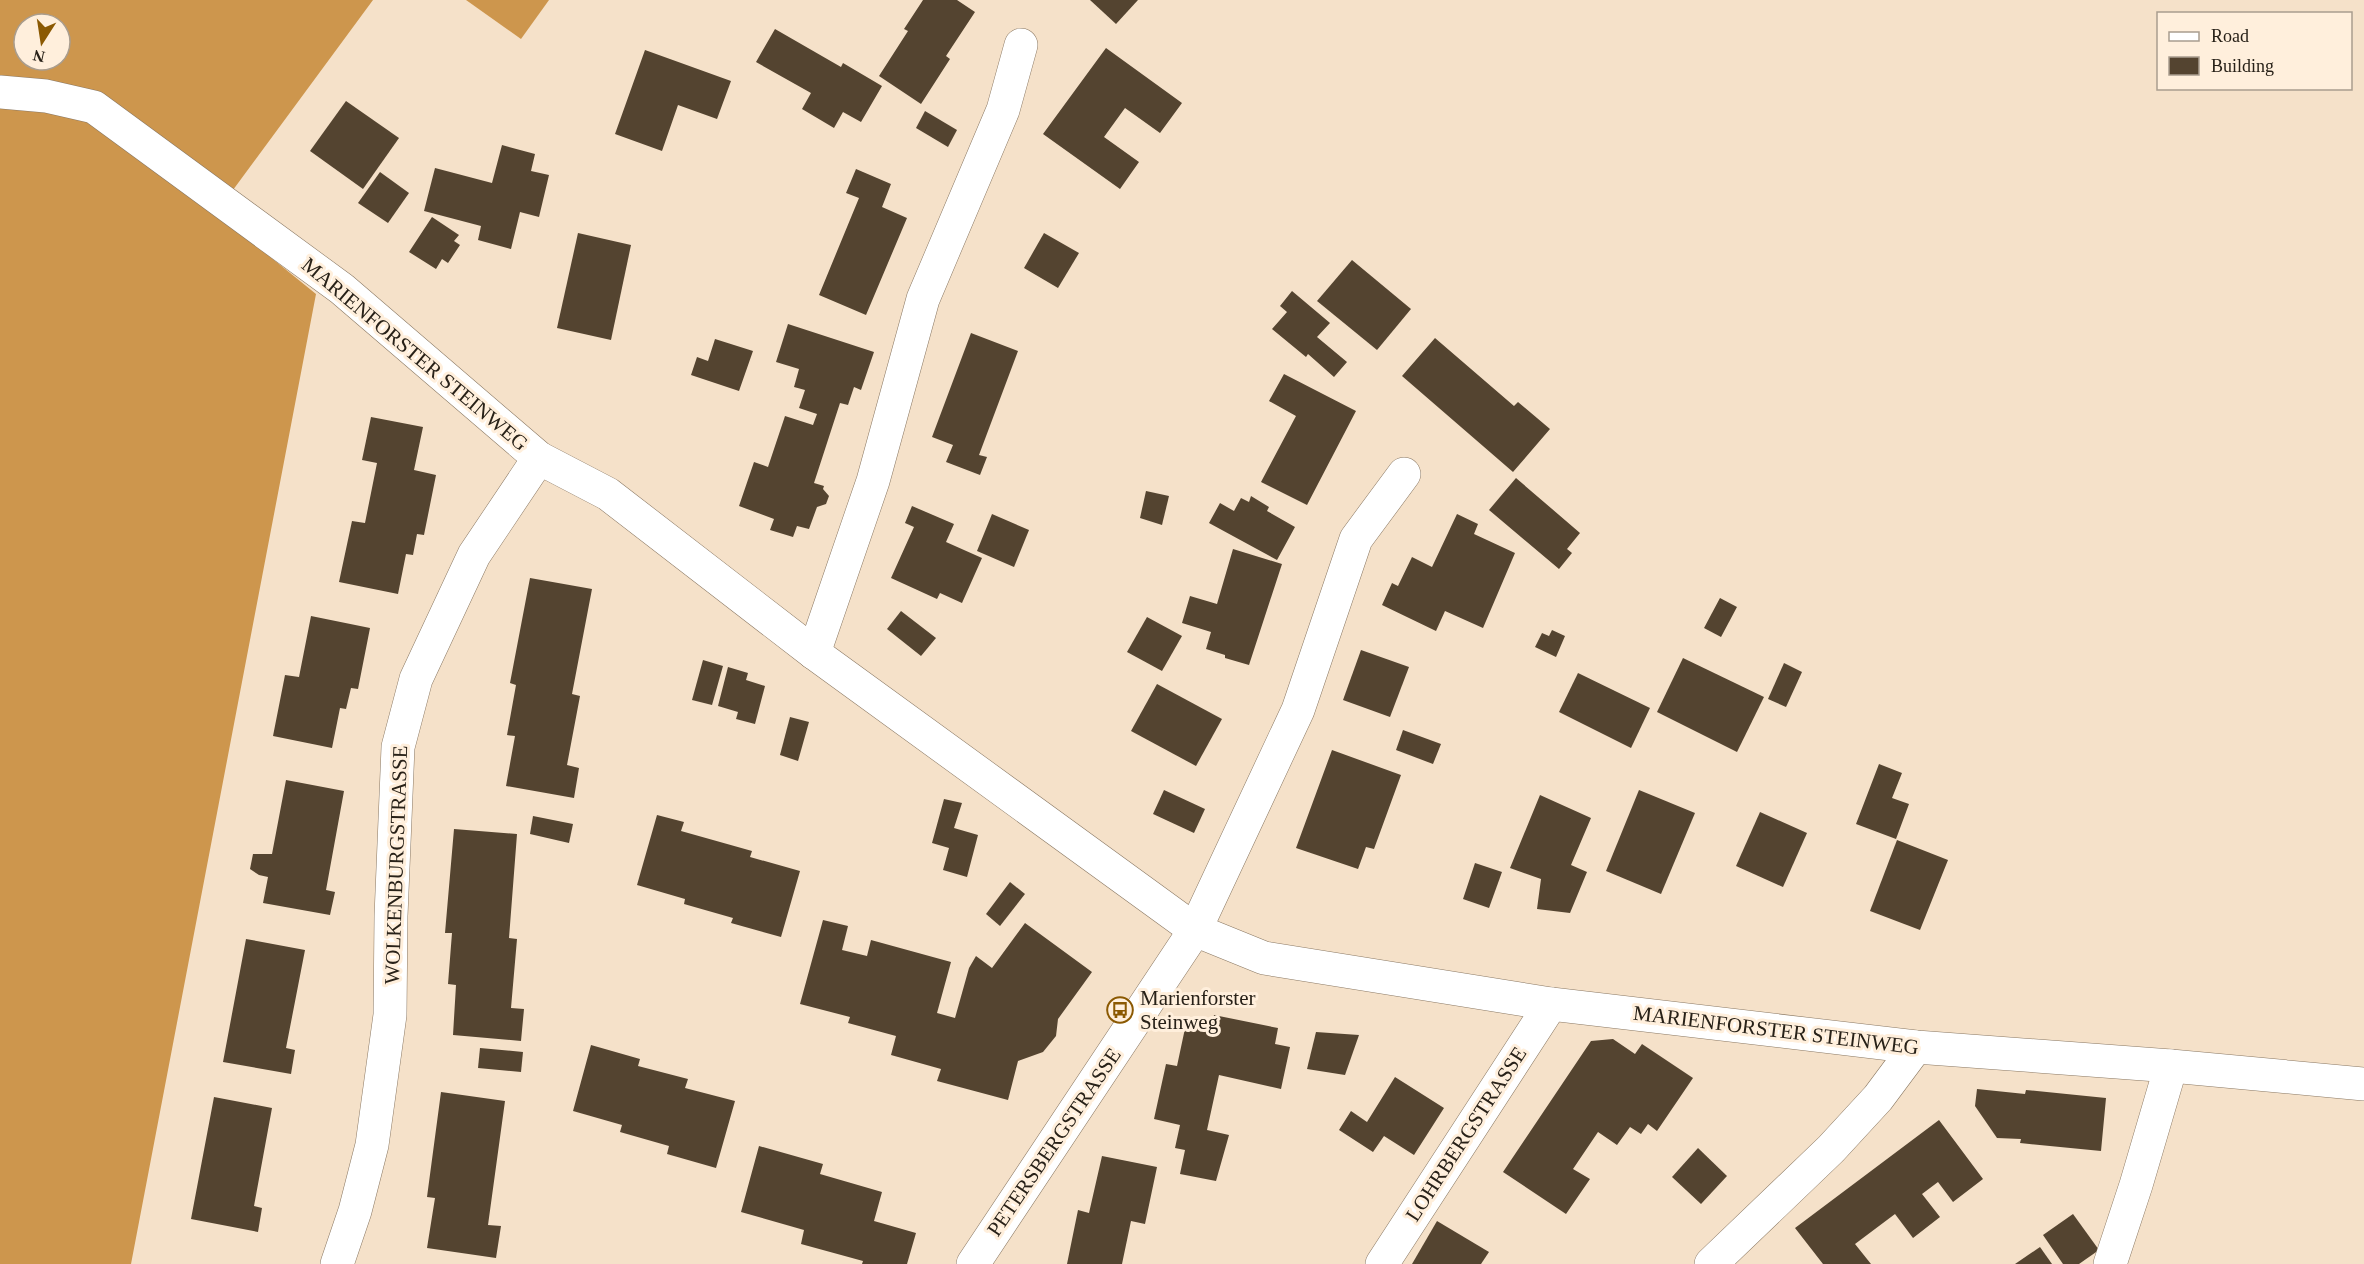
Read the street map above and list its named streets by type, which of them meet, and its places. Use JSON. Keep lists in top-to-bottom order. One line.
{"streets":{"street":["MARIENFORSTER STEINWEG","WOLKENBURGSTRASSE","LOHRBERGSTRASSE","PETERSBERGSTRASSE"]},"crossings":[["MARIENFORSTER STEINWEG","WOLKENBURGSTRASSE"],["MARIENFORSTER STEINWEG","LOHRBERGSTRASSE"],["MARIENFORSTER STEINWEG","PETERSBERGSTRASSE"]],"places":{"bus stop":["Marienforster Steinweg"]},"legend":["Road","Building"],"north":"bottom"}
